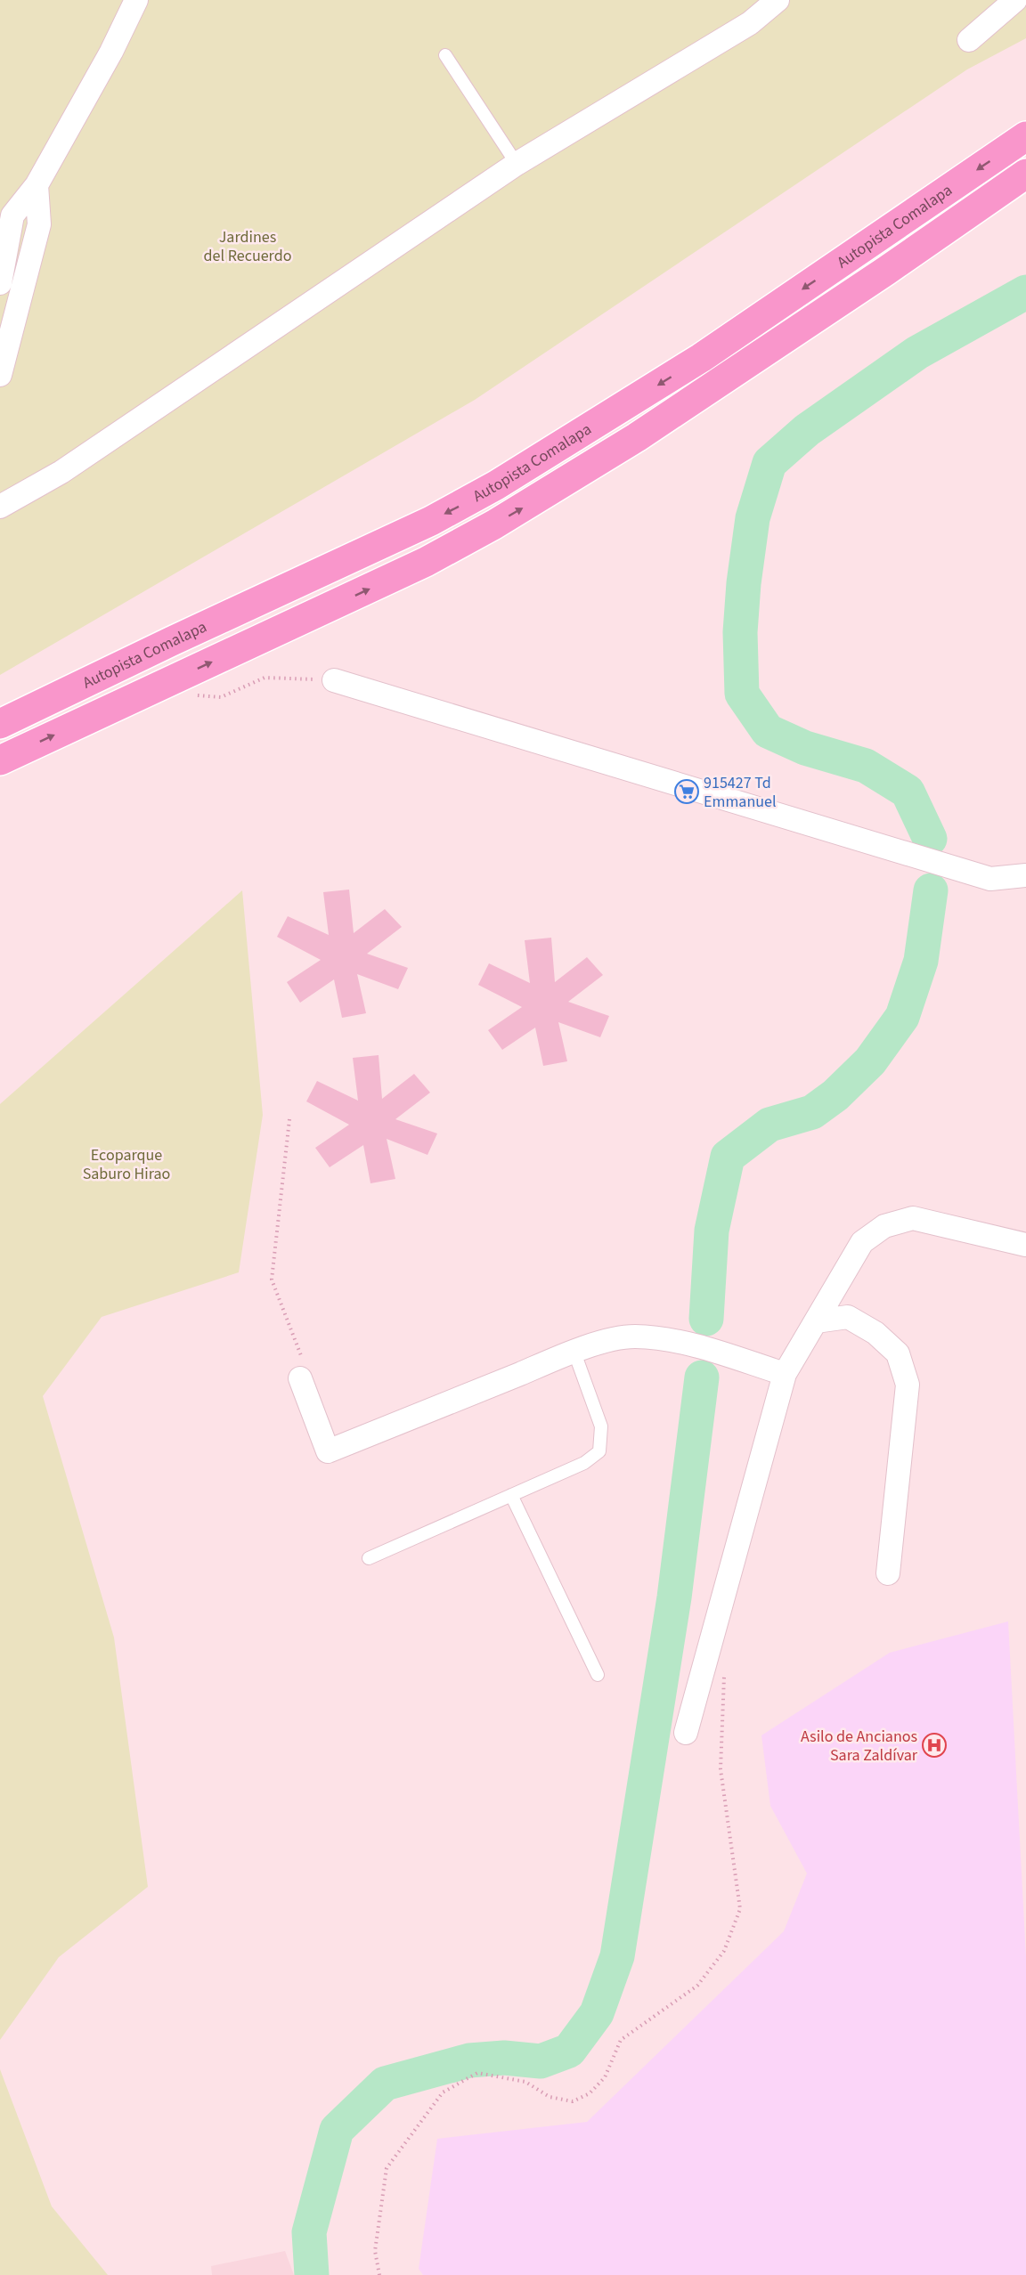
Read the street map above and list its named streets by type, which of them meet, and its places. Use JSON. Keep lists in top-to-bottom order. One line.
{"streets":{"highway":["Autopista Comalapa"]},"parks":["Jardines del Recuerdo","Ecoparque Saburo Hirao"],"places":{"supermarket":["915427 Td Emmanuel"],"hospital":["Asilo de Ancianos Sara Zaldívar"]}}
